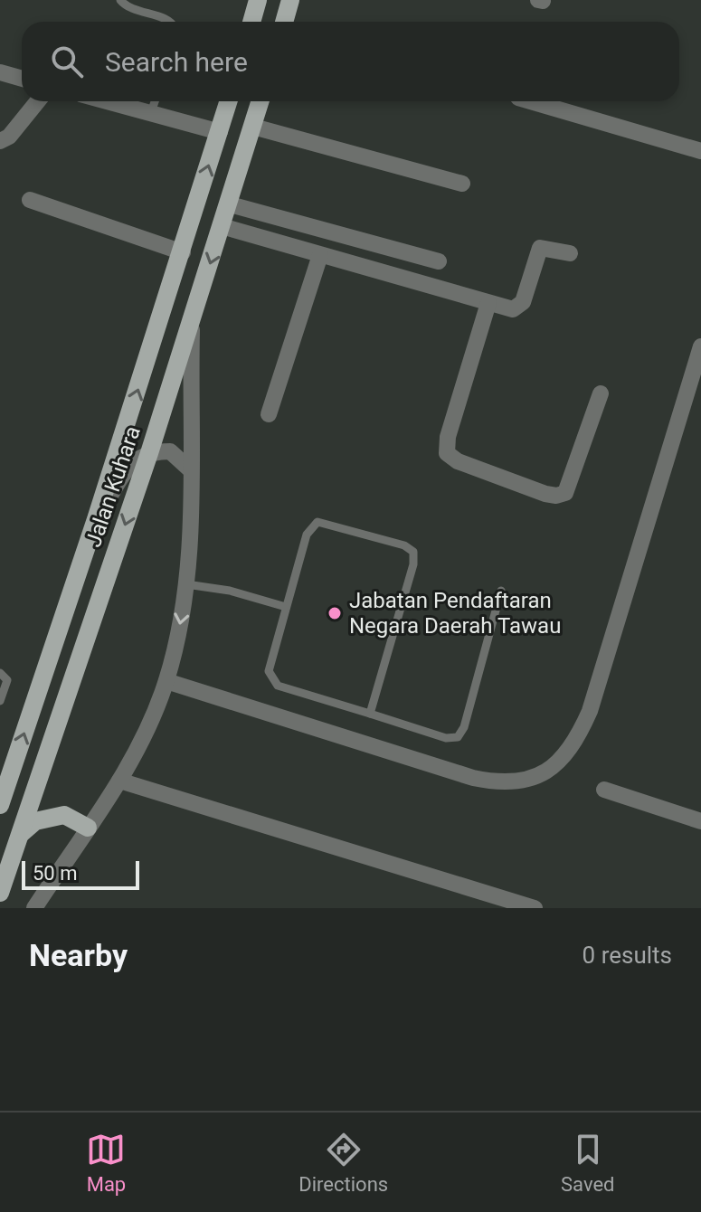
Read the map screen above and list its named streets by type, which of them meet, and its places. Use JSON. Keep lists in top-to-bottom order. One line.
{"streets":{"main road":["Jalan Kuhara"]},"places":["Jabatan Pendaftaran Negara Daerah Tawau"],"scale_bar":"50 m","page":{"search":"Search here","scale":"50 m","heading":["Nearby","0 results"],"nav":["Map","Directions","Saved"]}}
